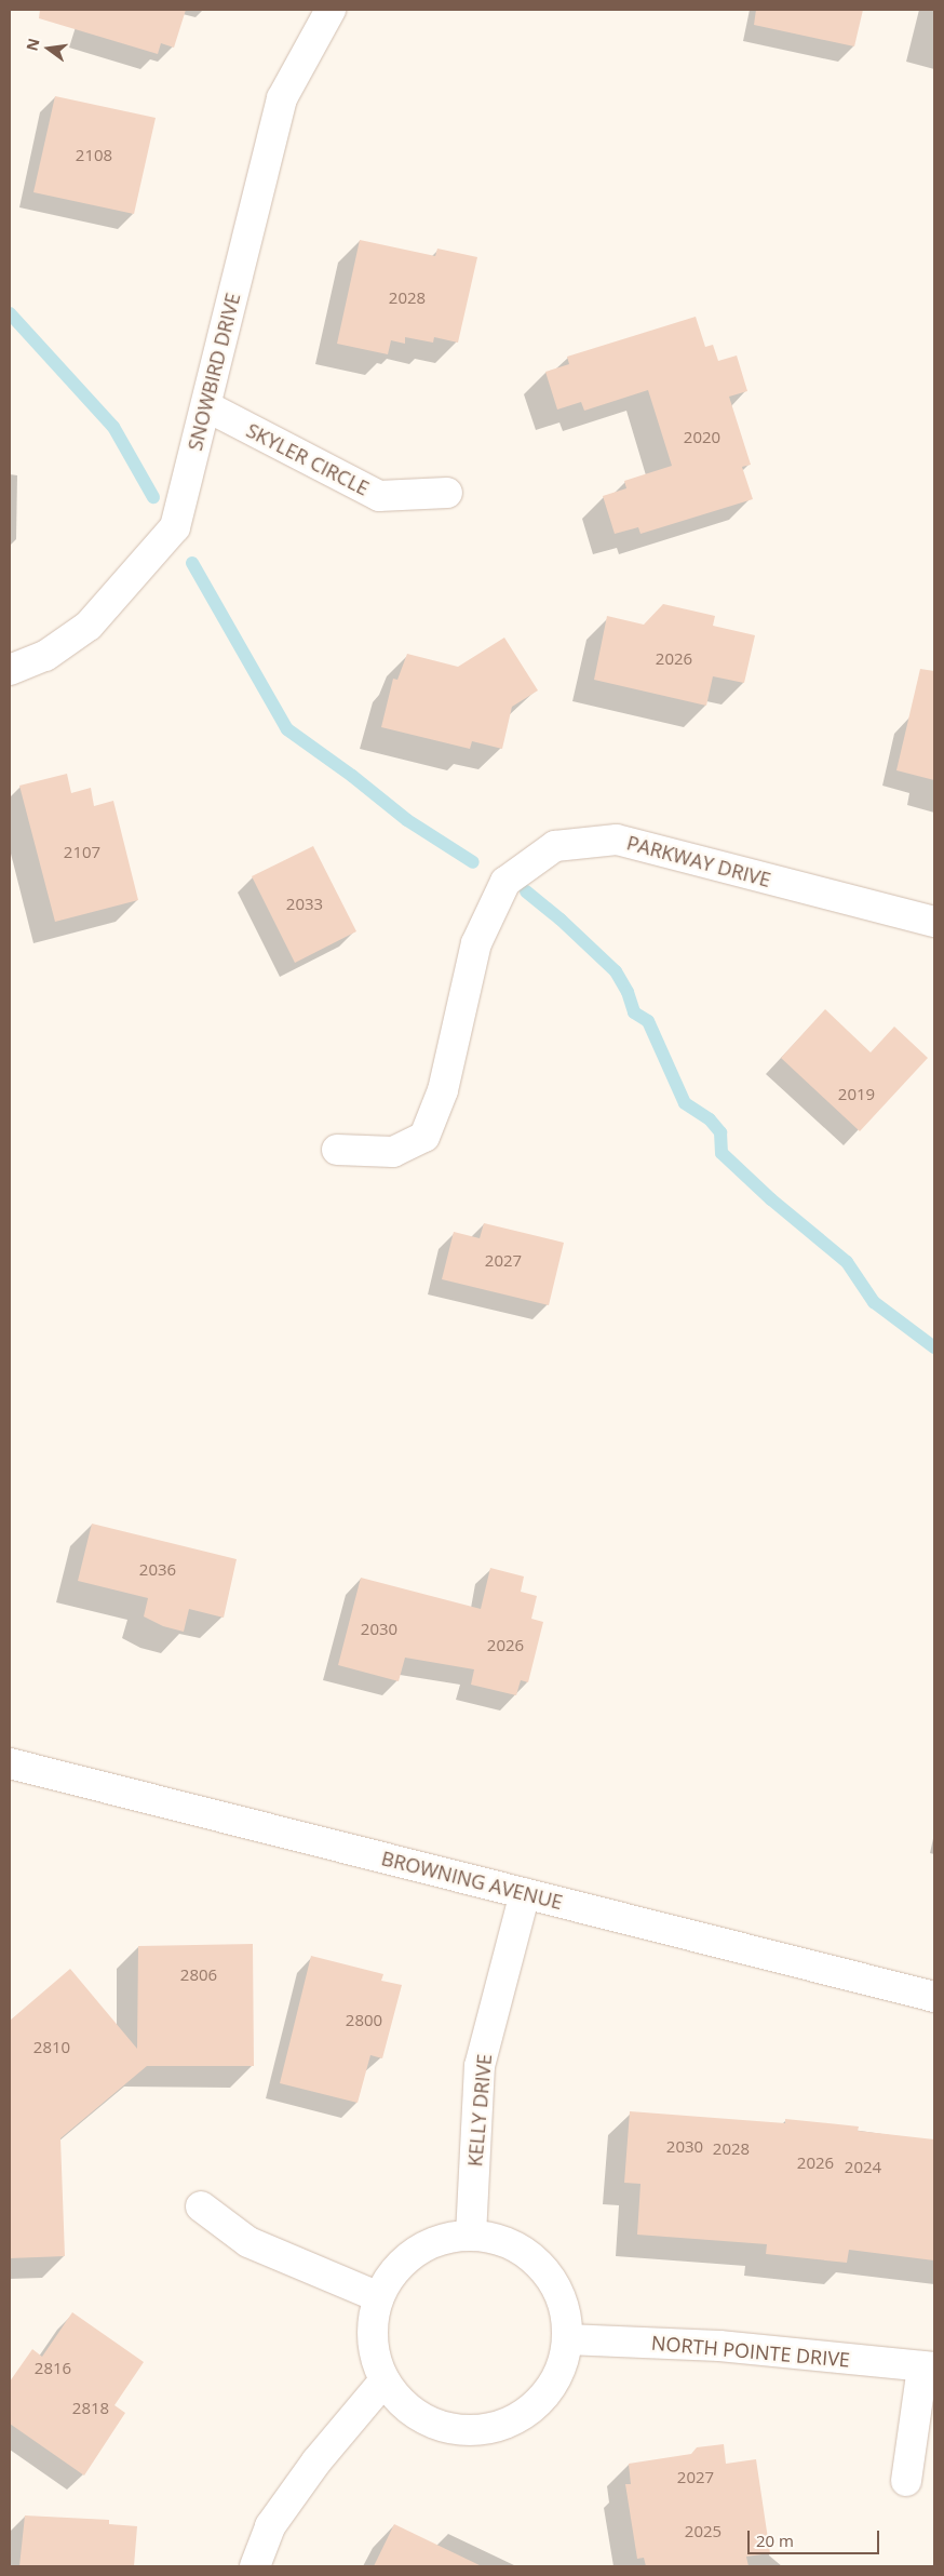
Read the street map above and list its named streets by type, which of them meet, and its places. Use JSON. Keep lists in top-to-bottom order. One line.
{"streets":{"street":["SNOWBIRD DRIVE","SKYLER CIRCLE","PARKWAY DRIVE","BROWNING AVENUE","KELLY DRIVE","NORTH POINTE DRIVE"]},"crossings":[["SNOWBIRD DRIVE","SKYLER CIRCLE"],["BROWNING AVENUE","KELLY DRIVE"]],"house_numbers":["2108","2028","2020","2026","2107","2033","2019","2027","2036","2030","2026","2806","2800","2810","2030","2028","2026","2024","2816","2818","2027","2025"],"scale_bar":"20 m","north":"left"}
